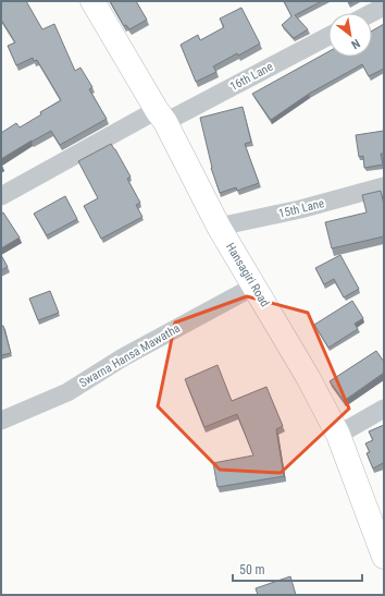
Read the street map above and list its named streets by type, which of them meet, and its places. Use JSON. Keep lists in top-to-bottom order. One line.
{"streets":{"street":["16th Lane","15th Lane","Hansagiri Road","Swarna Hansa Mawatha"]},"crossings":[["16th Lane","Hansagiri Road"],["15th Lane","Hansagiri Road"],["Hansagiri Road","Swarna Hansa Mawatha"]],"scale_bar":"50 m","north":"bottom right"}
